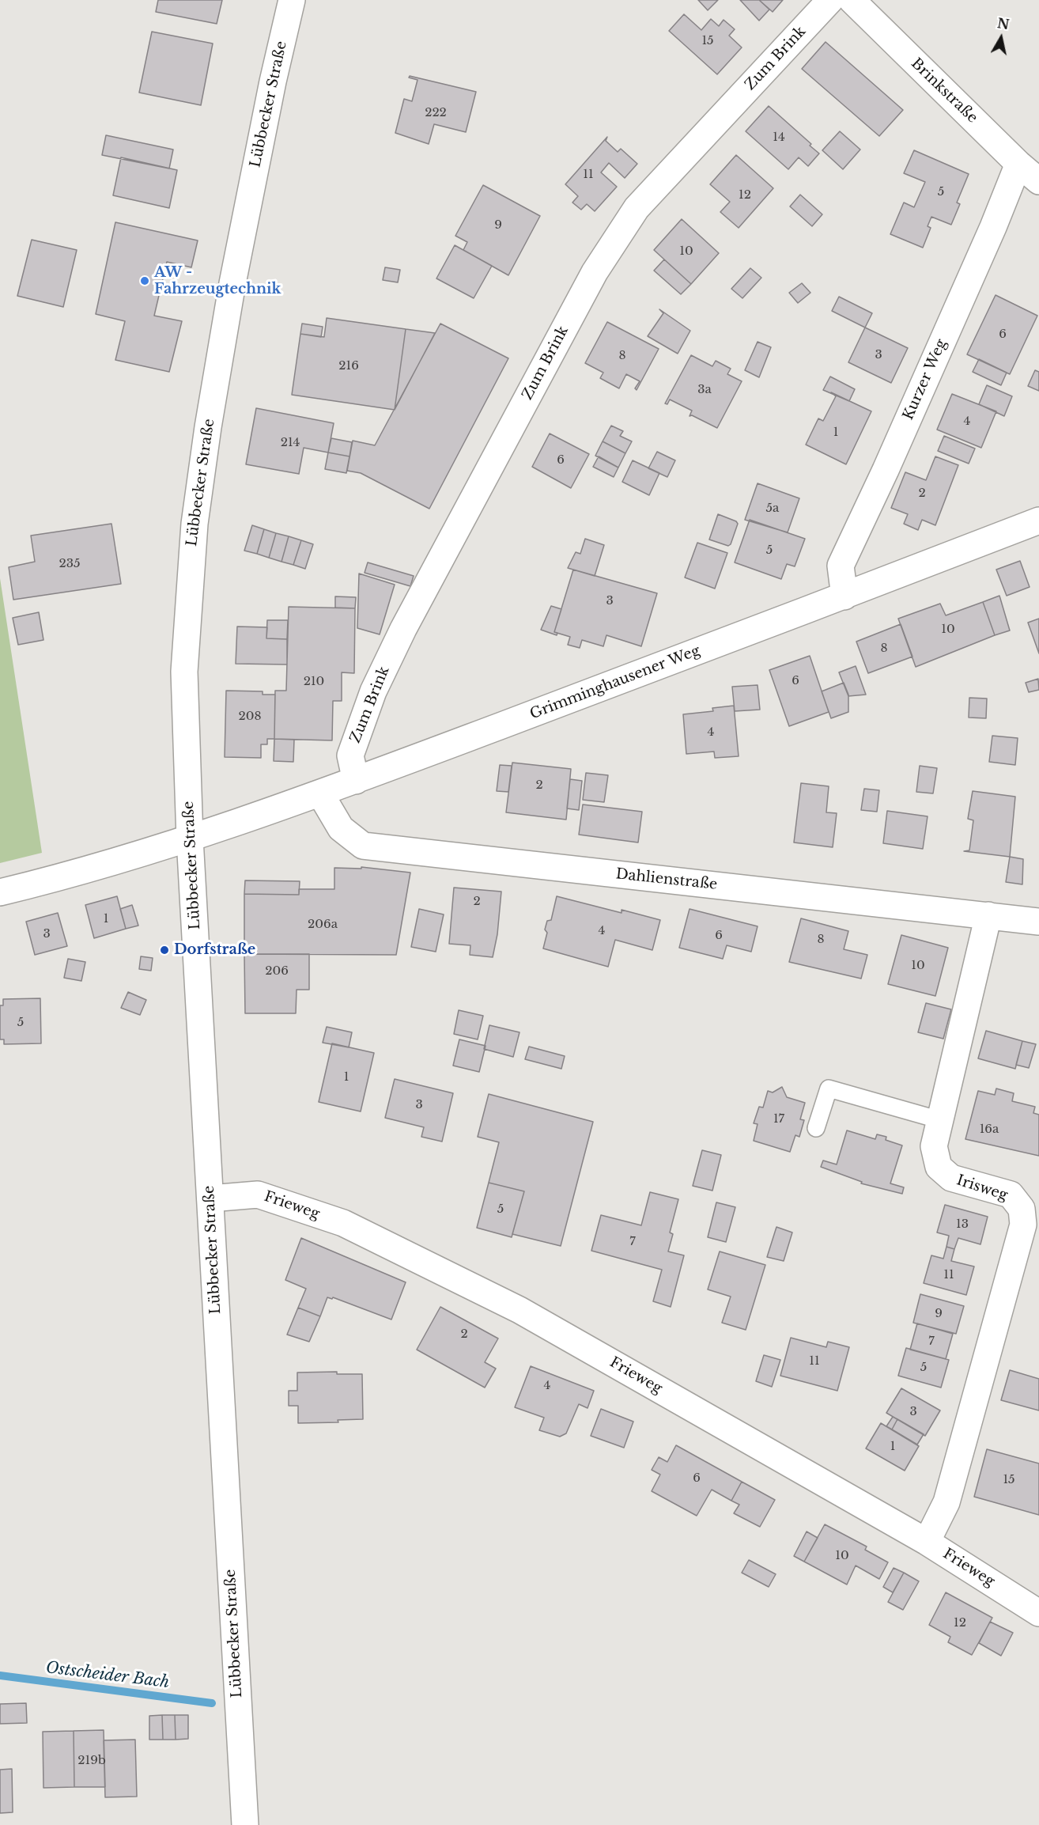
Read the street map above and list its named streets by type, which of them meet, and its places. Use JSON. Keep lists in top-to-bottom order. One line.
{"streets":{"street":["Zum Brink","Brinkstraße","Lübbecker Straße","Kurzer Weg","Grimminghausener Weg","Dahlienstraße","Irisweg","Frieweg"]},"crossings":[["Zum Brink","Grimminghausener Weg"],["Brinkstraße","Kurzer Weg"],["Lübbecker Straße","Grimminghausener Weg"],["Lübbecker Straße","Frieweg"],["Kurzer Weg","Grimminghausener Weg"],["Grimminghausener Weg","Dahlienstraße"],["Dahlienstraße","Irisweg"],["Irisweg","Frieweg"]],"water":["Ostscheider Bach"],"places":["AW - Fahrzeugtechnik","Dorfstraße"],"house_numbers":["15","222","14","11","5","12","9","10","6","3","8","216","3a","4","1","214","6","2","5a","5","235","3","10","8","6","210","208","4","2","2","1","206a","4","3","6","8","10","206","5","1","3","17","16a","5","13","7","11","9","2","7","11","5","4","3","1","6","15","10","12","219b"],"north":"top"}
